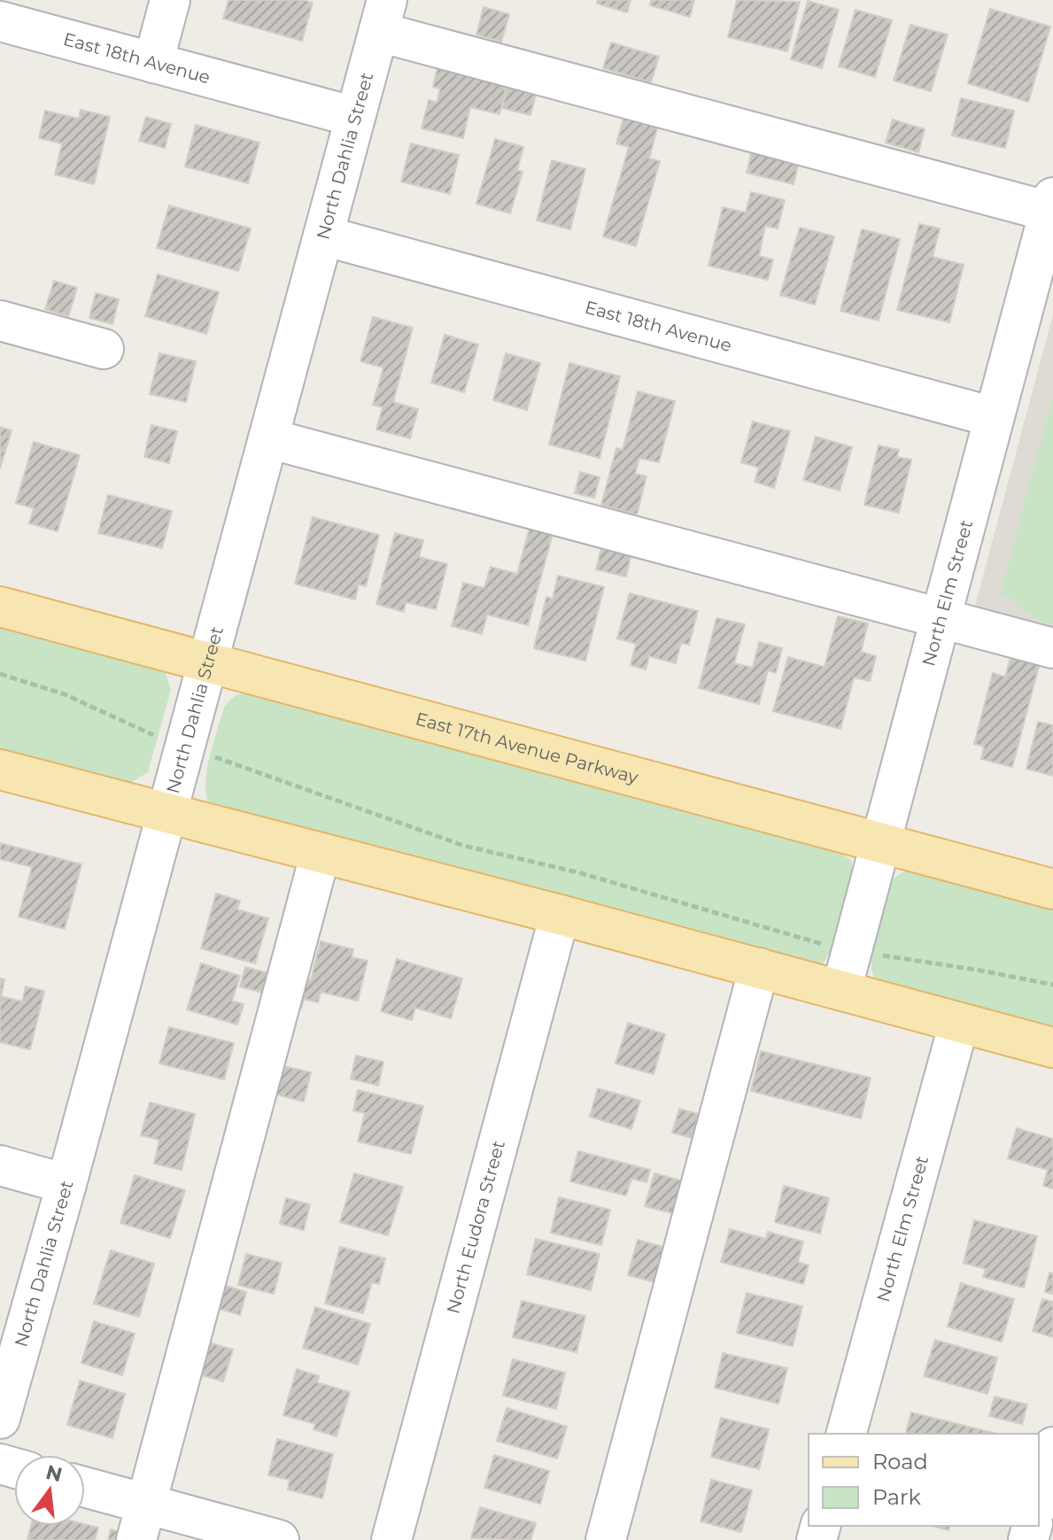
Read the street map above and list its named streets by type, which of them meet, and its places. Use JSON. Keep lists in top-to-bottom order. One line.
{"streets":{"main road":["East 17th Avenue Parkway"],"street":["East 18th Avenue","North Dahlia Street","North Elm Street","North Eudora Street"]},"crossings":[["East 18th Avenue","North Dahlia Street"],["East 18th Avenue","North Elm Street"],["North Dahlia Street","East 17th Avenue Parkway"],["North Elm Street","East 17th Avenue Parkway"]],"legend":["Road","Park"],"north":"top"}
